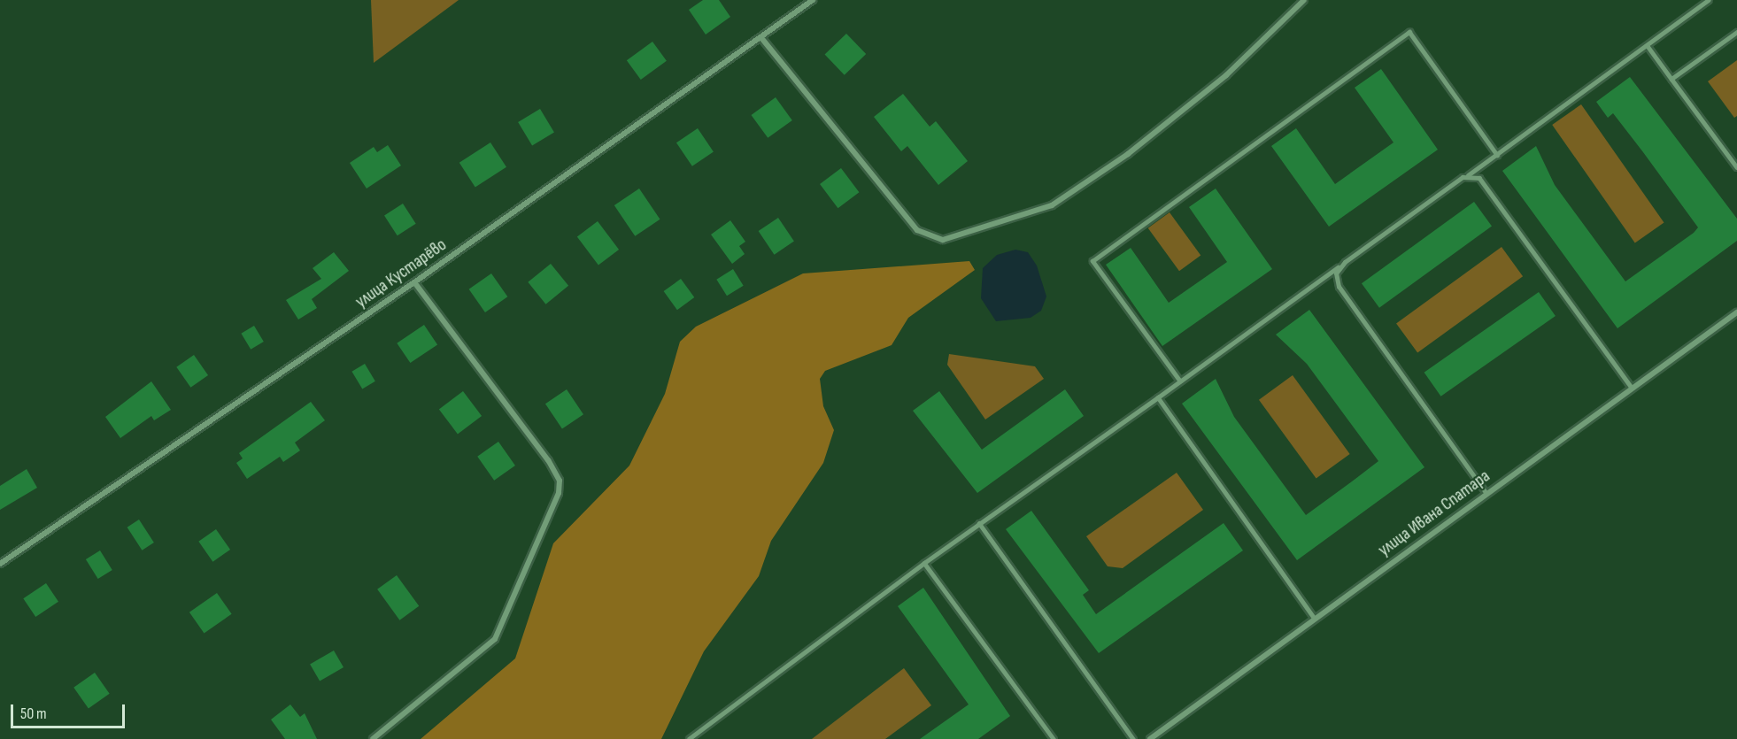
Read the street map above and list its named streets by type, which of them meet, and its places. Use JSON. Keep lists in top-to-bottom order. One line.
{"streets":{"street":["улица Кустарёво","улица Ивана Спатара"]},"scale_bar":"50 m"}
